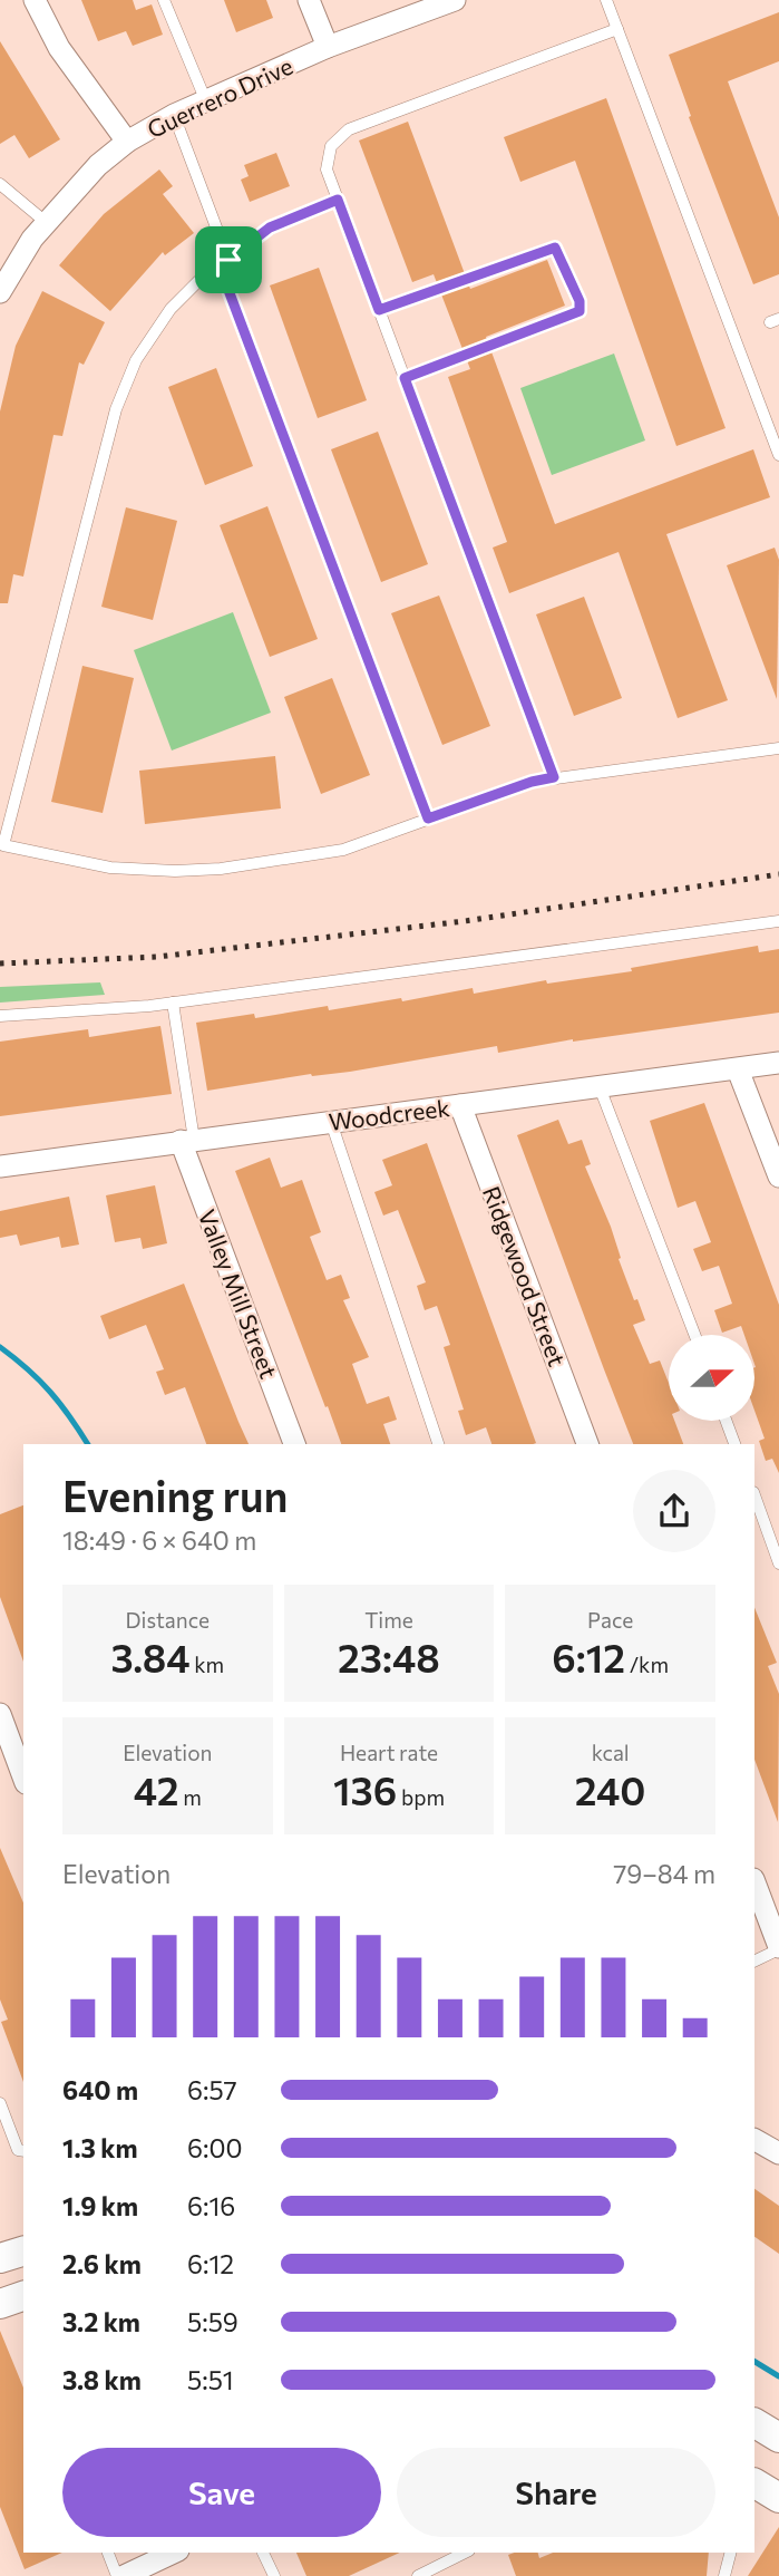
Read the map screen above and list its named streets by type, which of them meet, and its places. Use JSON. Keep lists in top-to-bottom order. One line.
{"streets":{"street":["Guerrero Drive","Woodcreek","Ridgewood Street","Valley Mill Street"]},"crossings":[["Woodcreek","Ridgewood Street"],["Woodcreek","Valley Mill Street"]],"north":"right","page":{"heading":["Evening run","18:49 · 6 × 640 m"],"stats":[["Distance","3.84 km"],["Time","23:48"],["Pace","6:12 /km"],["Elevation","42 m"],["Heart rate","136 bpm"],["kcal","240"]],"chart":["Elevation","79–84 m"],"list":[{"name":"640 m","note":"6:57"},{"name":"1.3 km","note":"6:00"},{"name":"1.9 km","note":"6:16"},{"name":"2.6 km","note":"6:12"},{"name":"3.2 km","note":"5:59"},{"name":"3.8 km","note":"5:51"}],"buttons":["Save","Share"]}}
